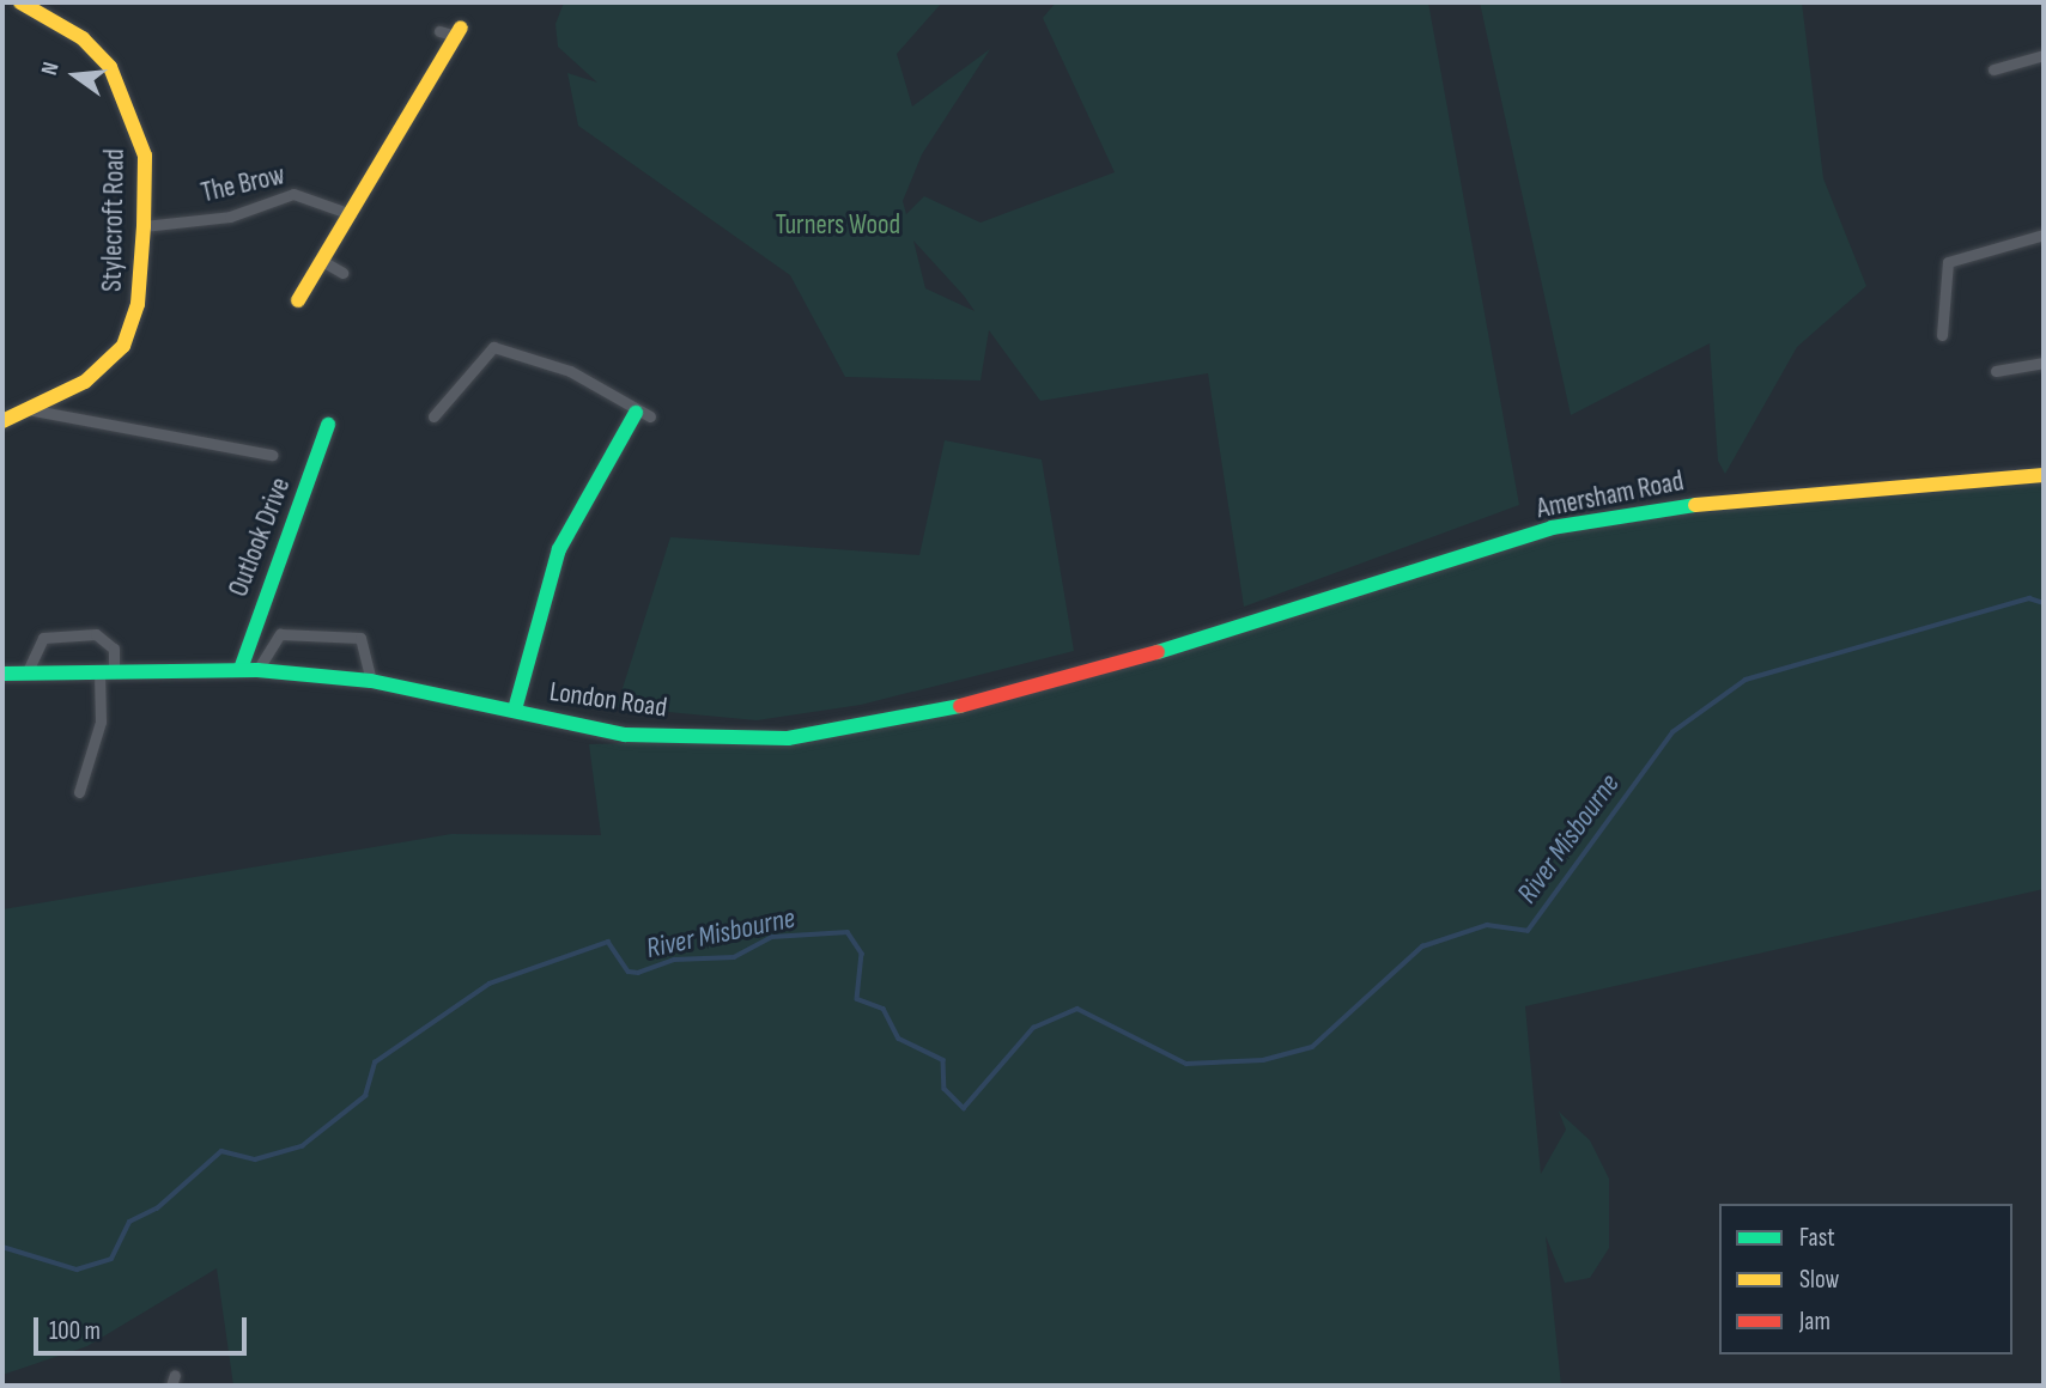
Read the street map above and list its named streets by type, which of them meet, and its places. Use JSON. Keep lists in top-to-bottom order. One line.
{"streets":{"main road":["Stylecroft Road","Amersham Road","Outlook Drive","London Road"],"street":["The Brow"]},"crossings":[["The Brow","Stylecroft Road"],["Amersham Road","London Road"],["Outlook Drive","London Road"]],"water":["River Misbourne"],"parks":["Turners Wood"],"legend":["Fast","Slow","Jam"],"scale_bar":"100 m","north":"left"}
